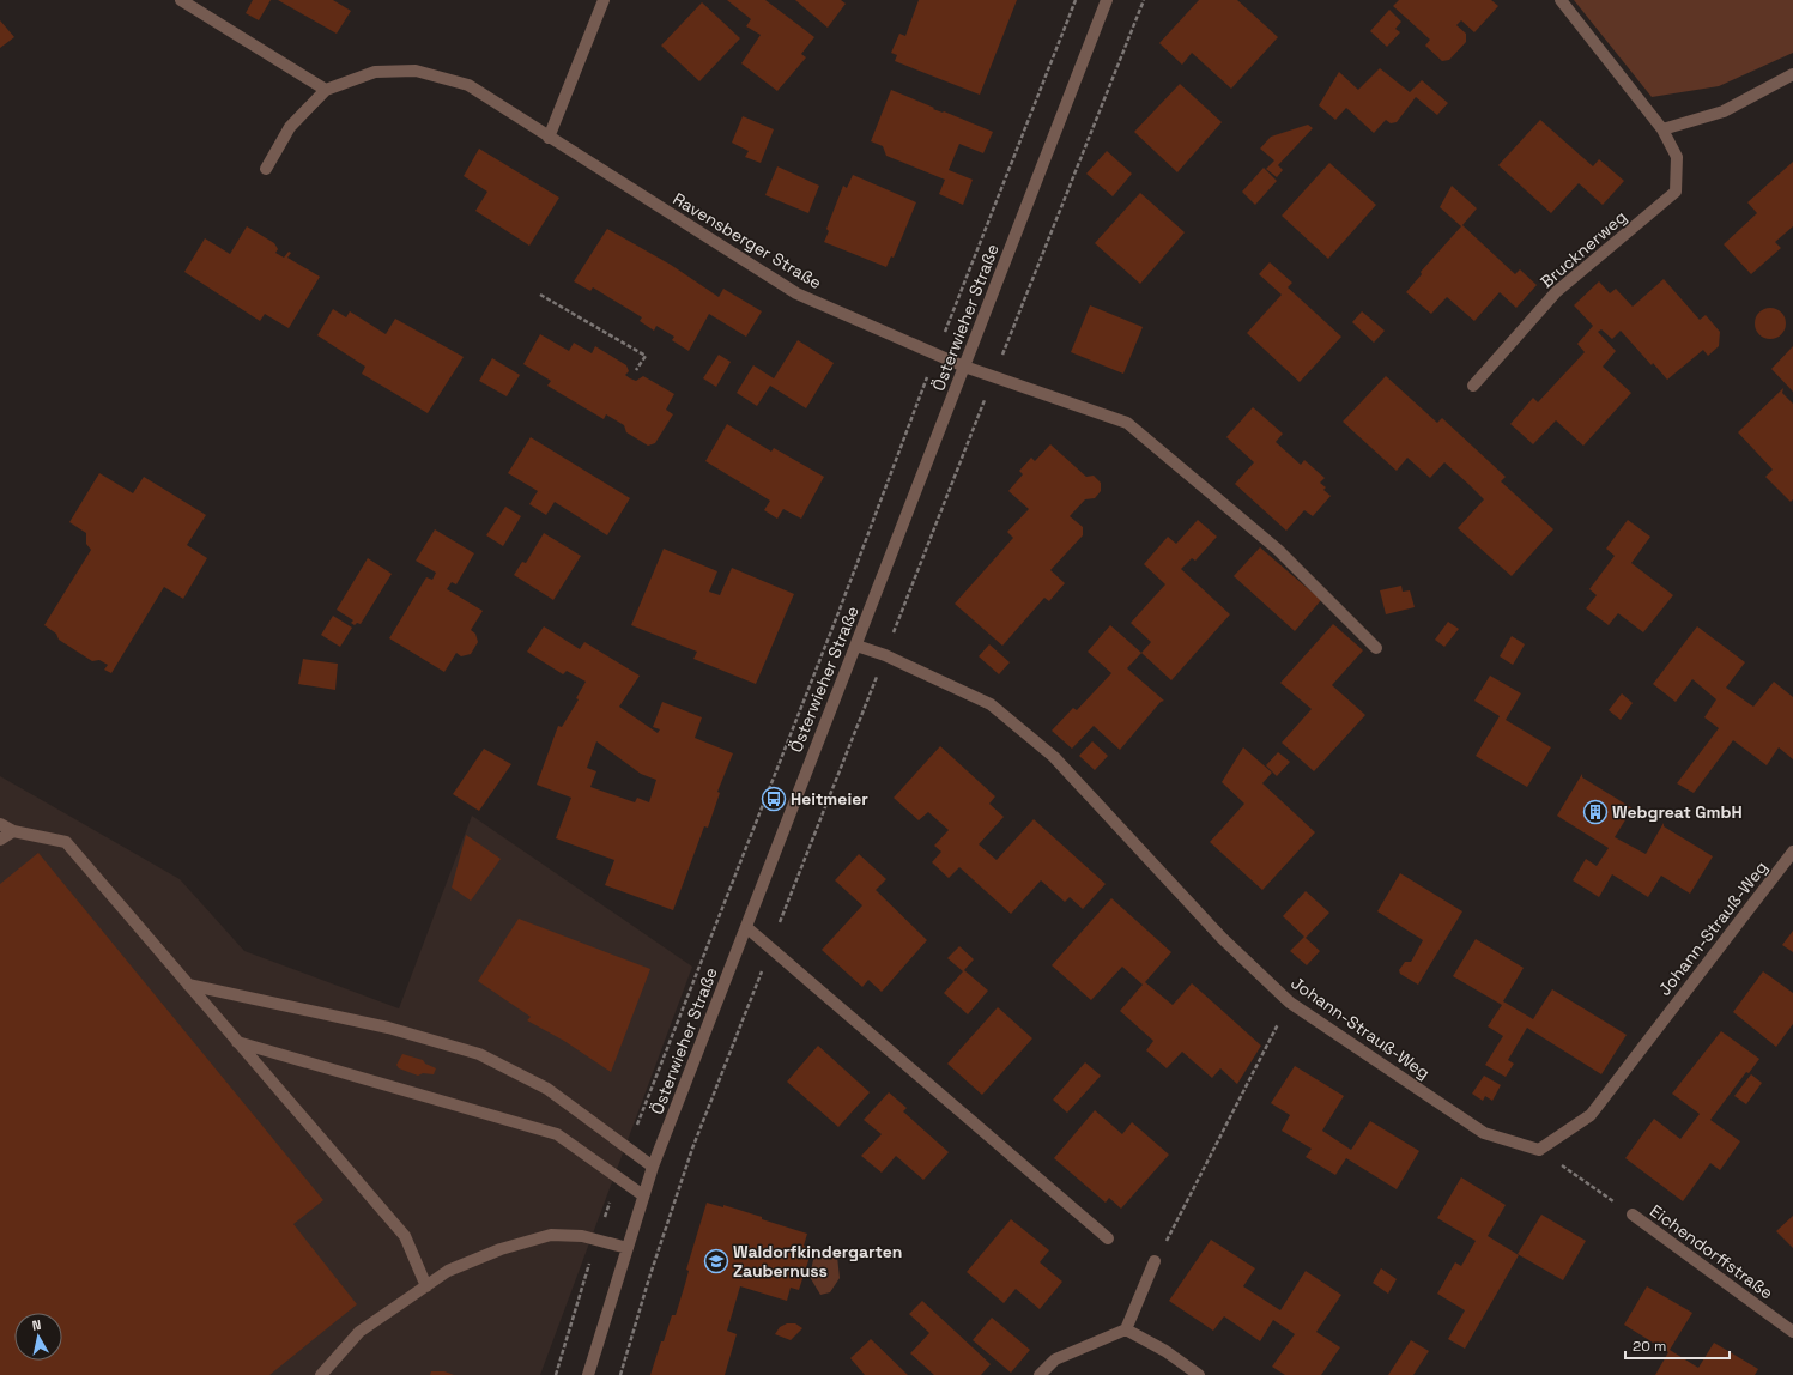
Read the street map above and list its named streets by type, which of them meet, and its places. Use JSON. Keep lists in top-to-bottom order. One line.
{"streets":{"street":["Ravensberger Straße","Brucknerweg","Österwieher Straße","Johann-Strauß-Weg","Eichendorffstraße"]},"crossings":[["Ravensberger Straße","Österwieher Straße"],["Österwieher Straße","Johann-Strauß-Weg"]],"places":{"bus stop":["Heitmeier"],"building":["Webgreat GmbH"],"school or university":["Waldorfkindergarten Zaubernuss"]},"scale_bar":"20 m","north":"top"}
